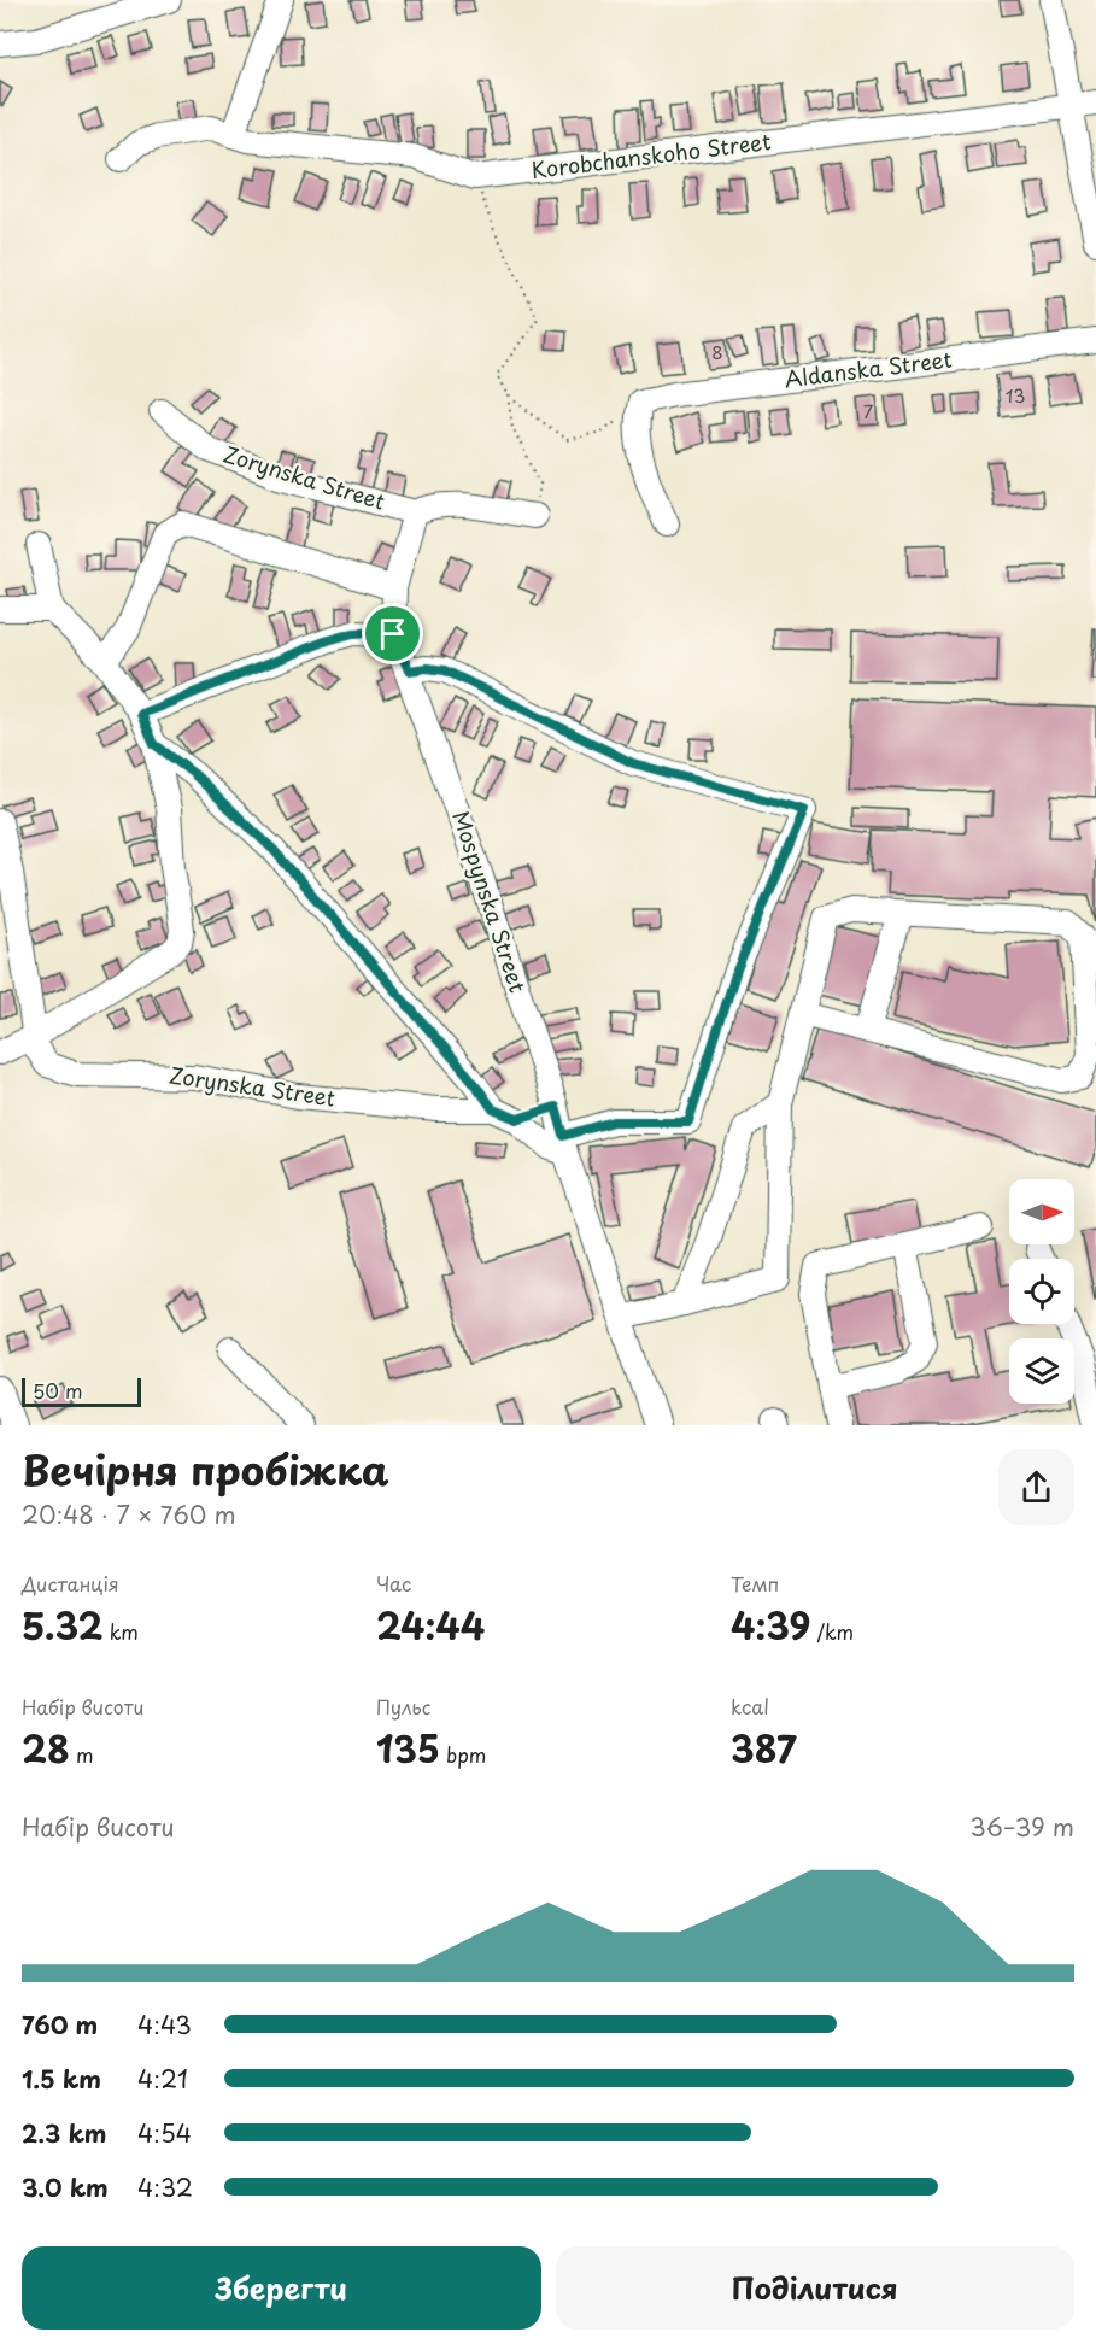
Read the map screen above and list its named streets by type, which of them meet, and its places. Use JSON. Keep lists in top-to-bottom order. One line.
{"streets":{"street":["Korobchanskoho Street","Aldanska Street","Zorynska Street","Mospynska Street"]},"crossings":[["Zorynska Street","Mospynska Street"]],"house_numbers":["8","13","7"],"scale_bar":"50 m","north":"right","page":{"scale":"50 m","heading":["Вечірня пробіжка","20:48 · 7 × 760 m"],"stats":[["Дистанція","5.32 km"],["Час","24:44"],["Темп","4:39 /km"],["Набір висоти","28 m"],["Пульс","135 bpm"],["kcal","387"]],"chart":["Набір висоти","36–39 m"],"list":[{"name":"760 m","note":"4:43"},{"name":"1.5 km","note":"4:21"},{"name":"2.3 km","note":"4:54"},{"name":"3.0 km","note":"4:32"}],"buttons":["Зберегти","Поділитися"]}}
